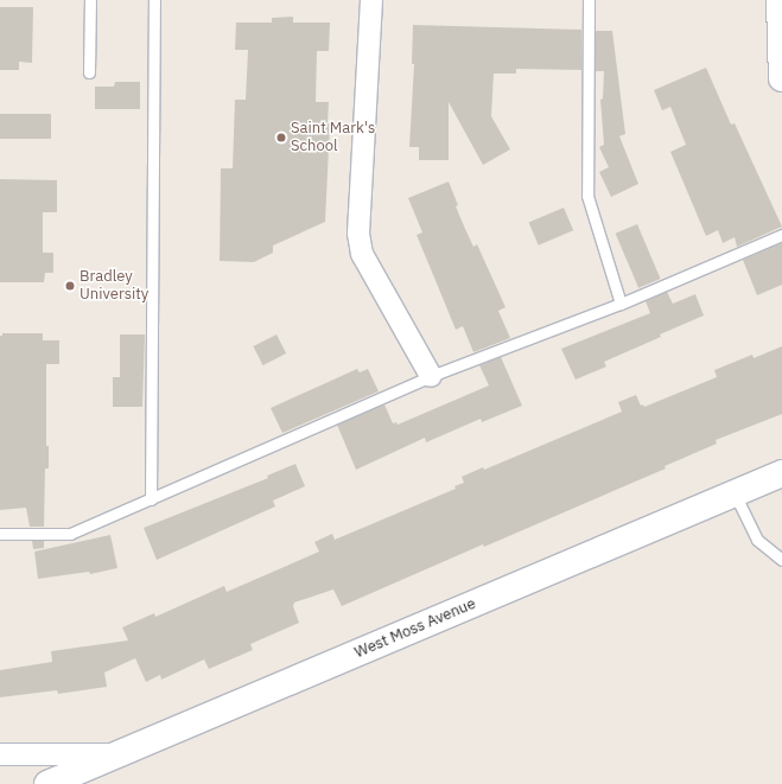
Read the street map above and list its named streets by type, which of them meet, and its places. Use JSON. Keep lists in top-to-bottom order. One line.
{"streets":{"street":["West Moss Avenue"]},"places":["Saint Mark's School","Bradley University"]}
